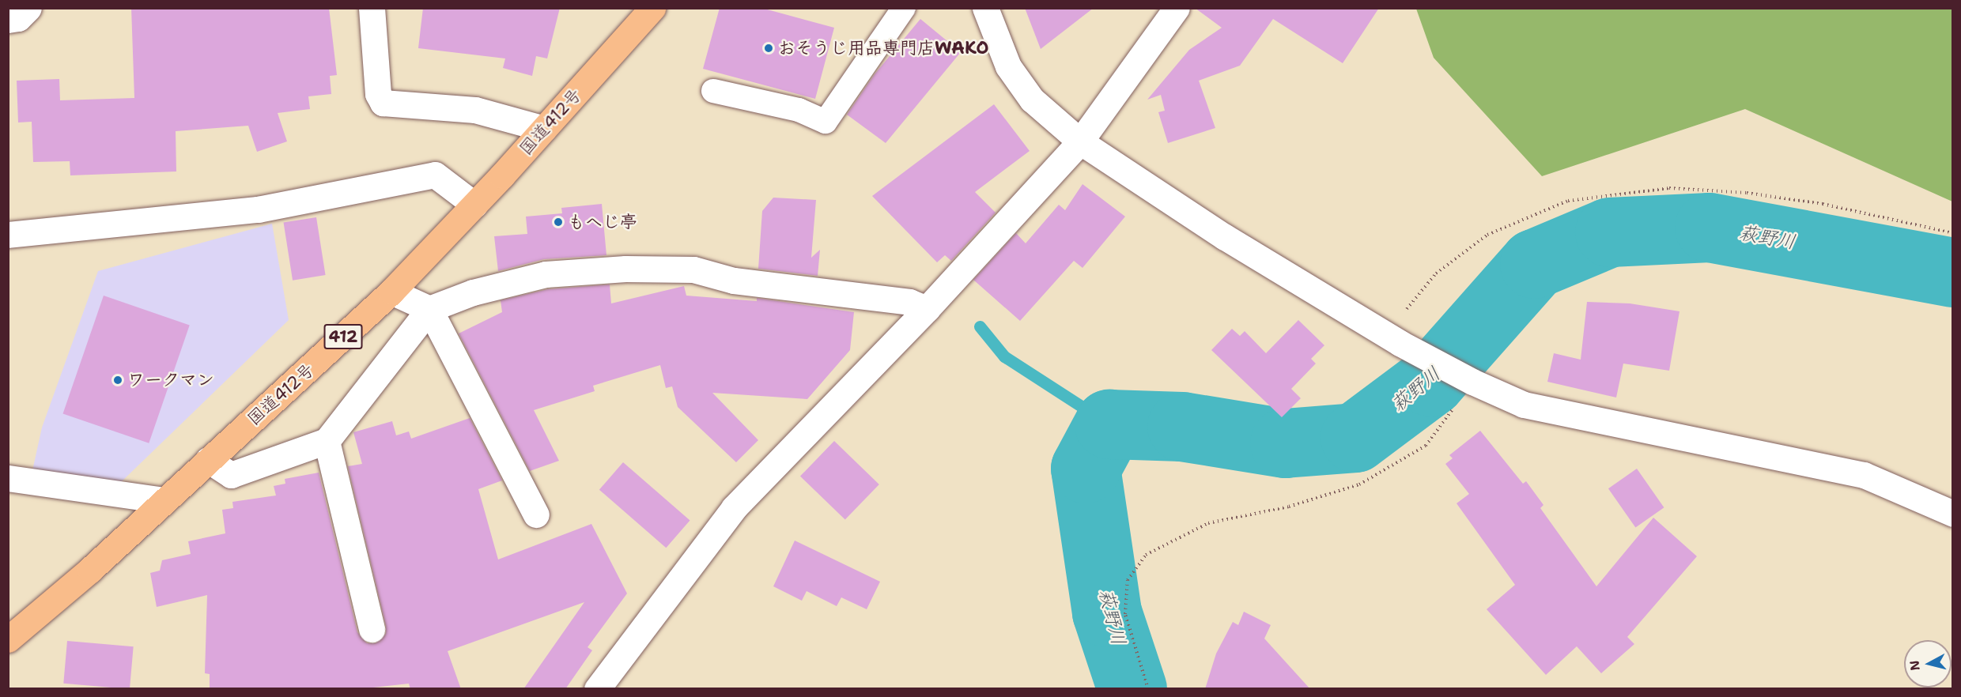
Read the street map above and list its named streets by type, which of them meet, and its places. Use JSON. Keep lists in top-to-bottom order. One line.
{"streets":{"highway":["国道412号","412"]},"water":["萩野川"],"places":["おそうじ用品専門店WAKO","もへじ亭","ワークマン"],"north":"left"}
